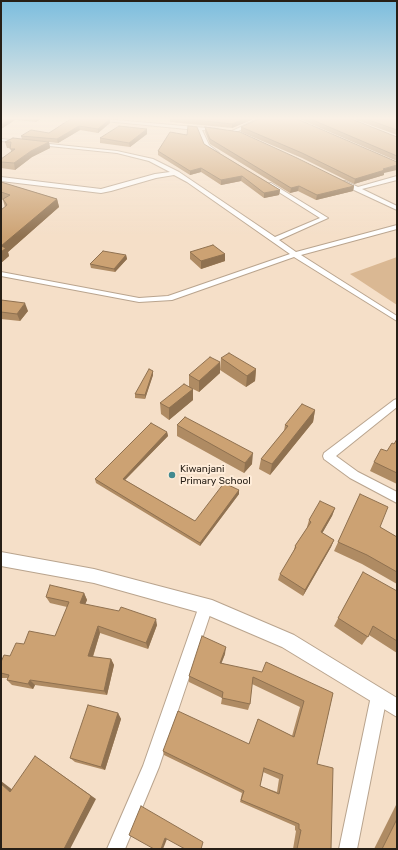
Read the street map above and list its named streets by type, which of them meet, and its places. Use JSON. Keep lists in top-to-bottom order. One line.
{"places":["Kiwanjani Primary School"]}
